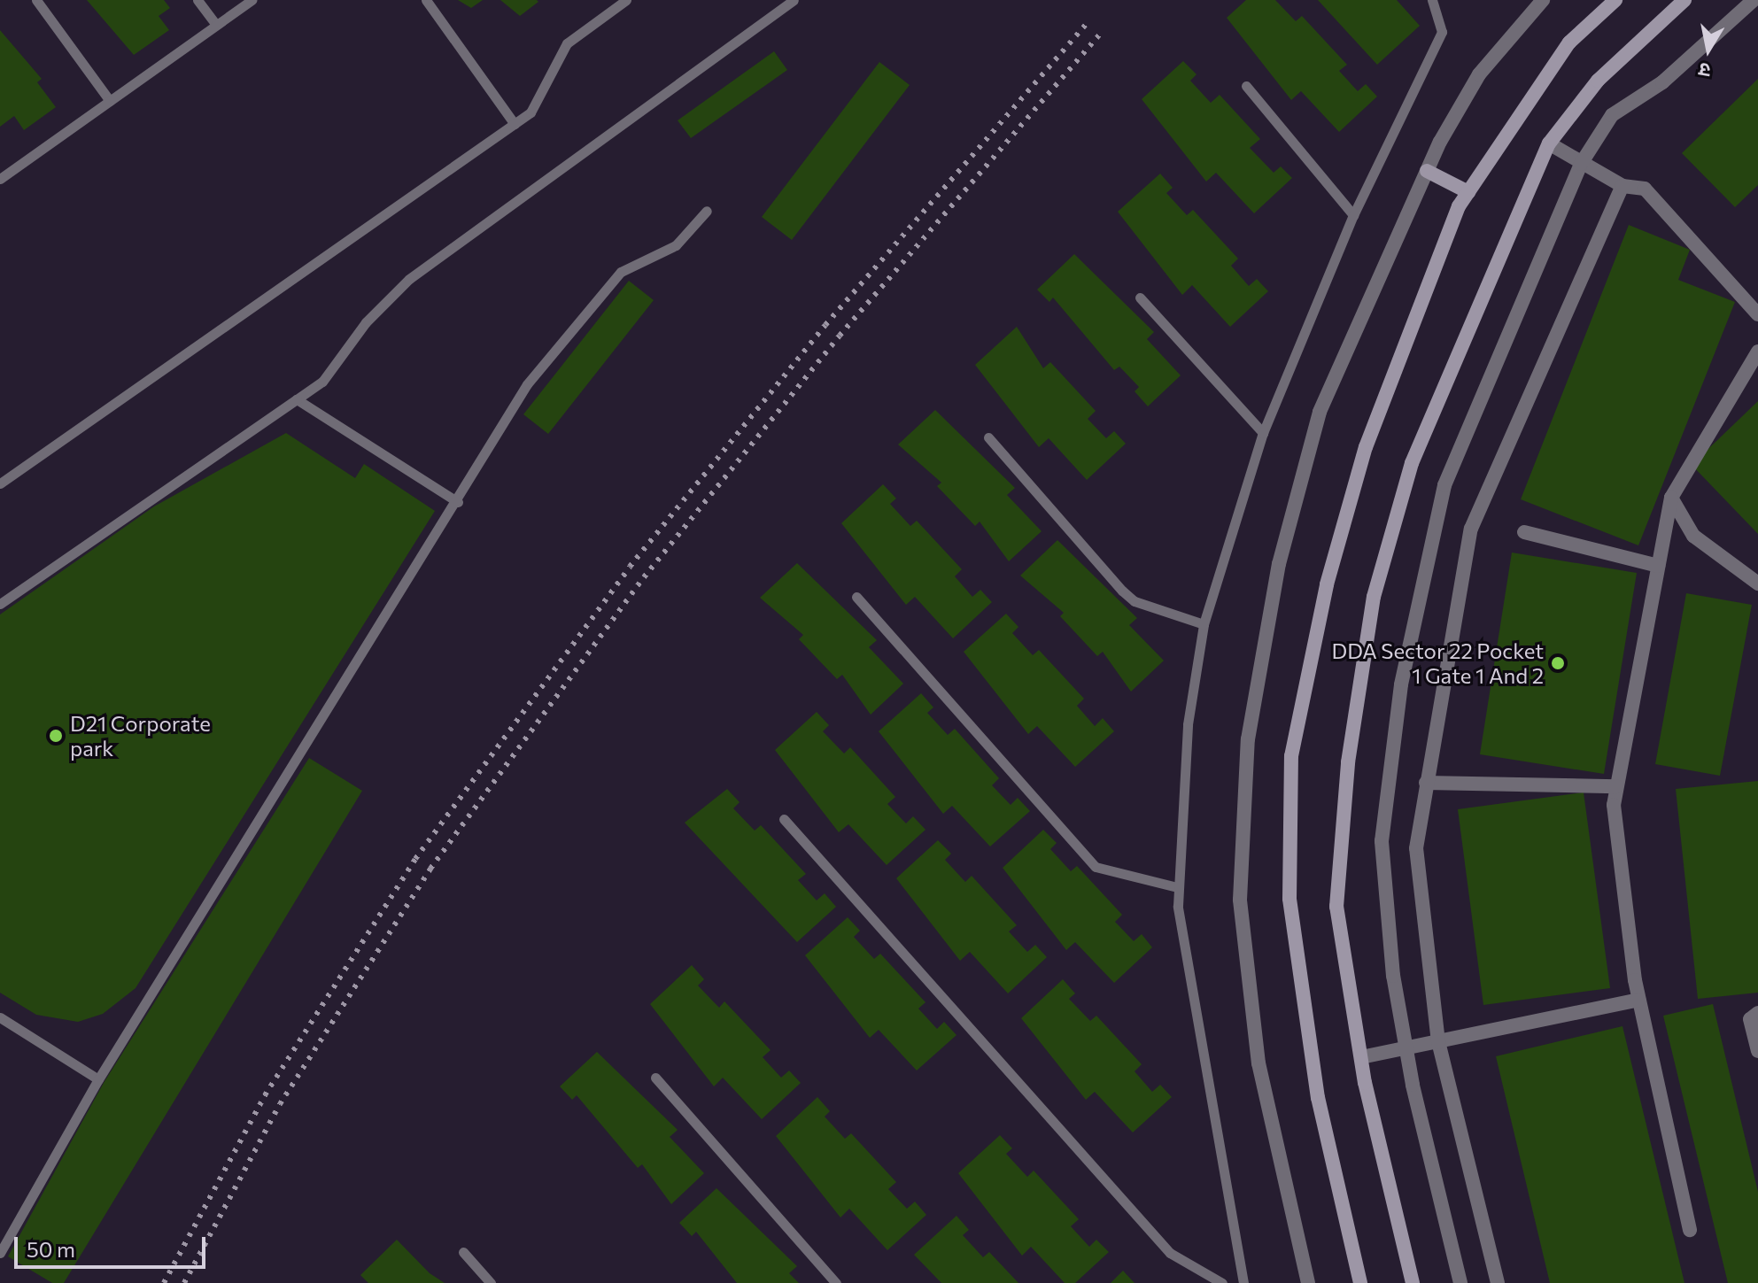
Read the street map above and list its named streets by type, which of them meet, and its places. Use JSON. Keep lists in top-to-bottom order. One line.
{"places":["DDA Sector 22 Pocket 1 Gate 1 And 2","D21 Corporate park"],"scale_bar":"50 m","north":"bottom"}
